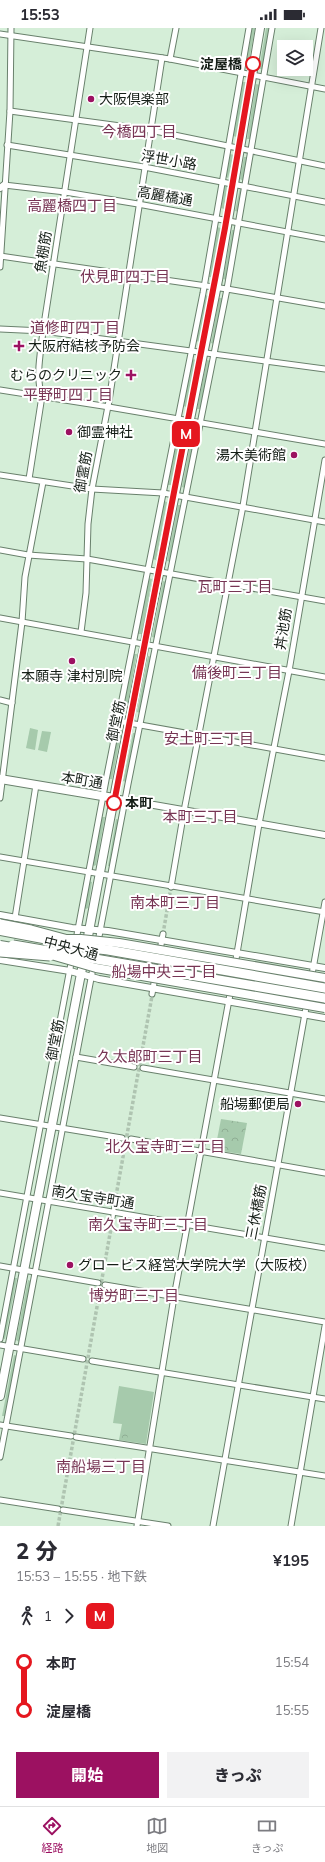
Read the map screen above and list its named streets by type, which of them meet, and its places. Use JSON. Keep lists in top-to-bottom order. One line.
{"streets":{"main road":["御堂筋","本町通","中央大通"],"street":["浮世小路","高麗橋通","魚棚筋","御霊筋","丼池筋","南久宝寺町通","三休橋筋"]},"crossings":[["浮世小路","魚棚筋"],["浮世小路","御霊筋"],["浮世小路","御堂筋"],["高麗橋通","魚棚筋"],["高麗橋通","御霊筋"],["高麗橋通","御堂筋"],["丼池筋","本町通"],["丼池筋","中央大通"],["丼池筋","南久宝寺町通"],["御堂筋","本町通"],["御堂筋","中央大通"],["御堂筋","南久宝寺町通"],["中央大通","三休橋筋"],["南久宝寺町通","三休橋筋"]],"districts":["今橋四丁目","高麗橋四丁目","伏見町四丁目","道修町四丁目","平野町四丁目","瓦町三丁目","備後町三丁目","安土町三丁目","本町三丁目","南本町三丁目","船場中央三丁目","久太郎町三丁目","北久宝寺町三丁目","南久宝寺町三丁目","博労町三丁目","南船場三丁目"],"places":{"other":["淀屋橋","大阪倶楽部","御霊神社","湯木美術館","本願寺 津村別院","本町","船場郵便局","グロービス経営大学院大学（大阪校）"],"health":["大阪府結核予防会","むらのクリニック"]},"lines":["metro line M"],"page":{"status":"15:53","on_map":"M","heading":["2 分","15:53 – 15:55 · 地下鉄","¥195"],"legs":["1","M"],"list":[{"name":"本町","value":"15:54"},{"name":"淀屋橋","value":"15:55"}],"buttons":["開始","きっぷ"],"tabs":["経路","地図","きっぷ"]}}
